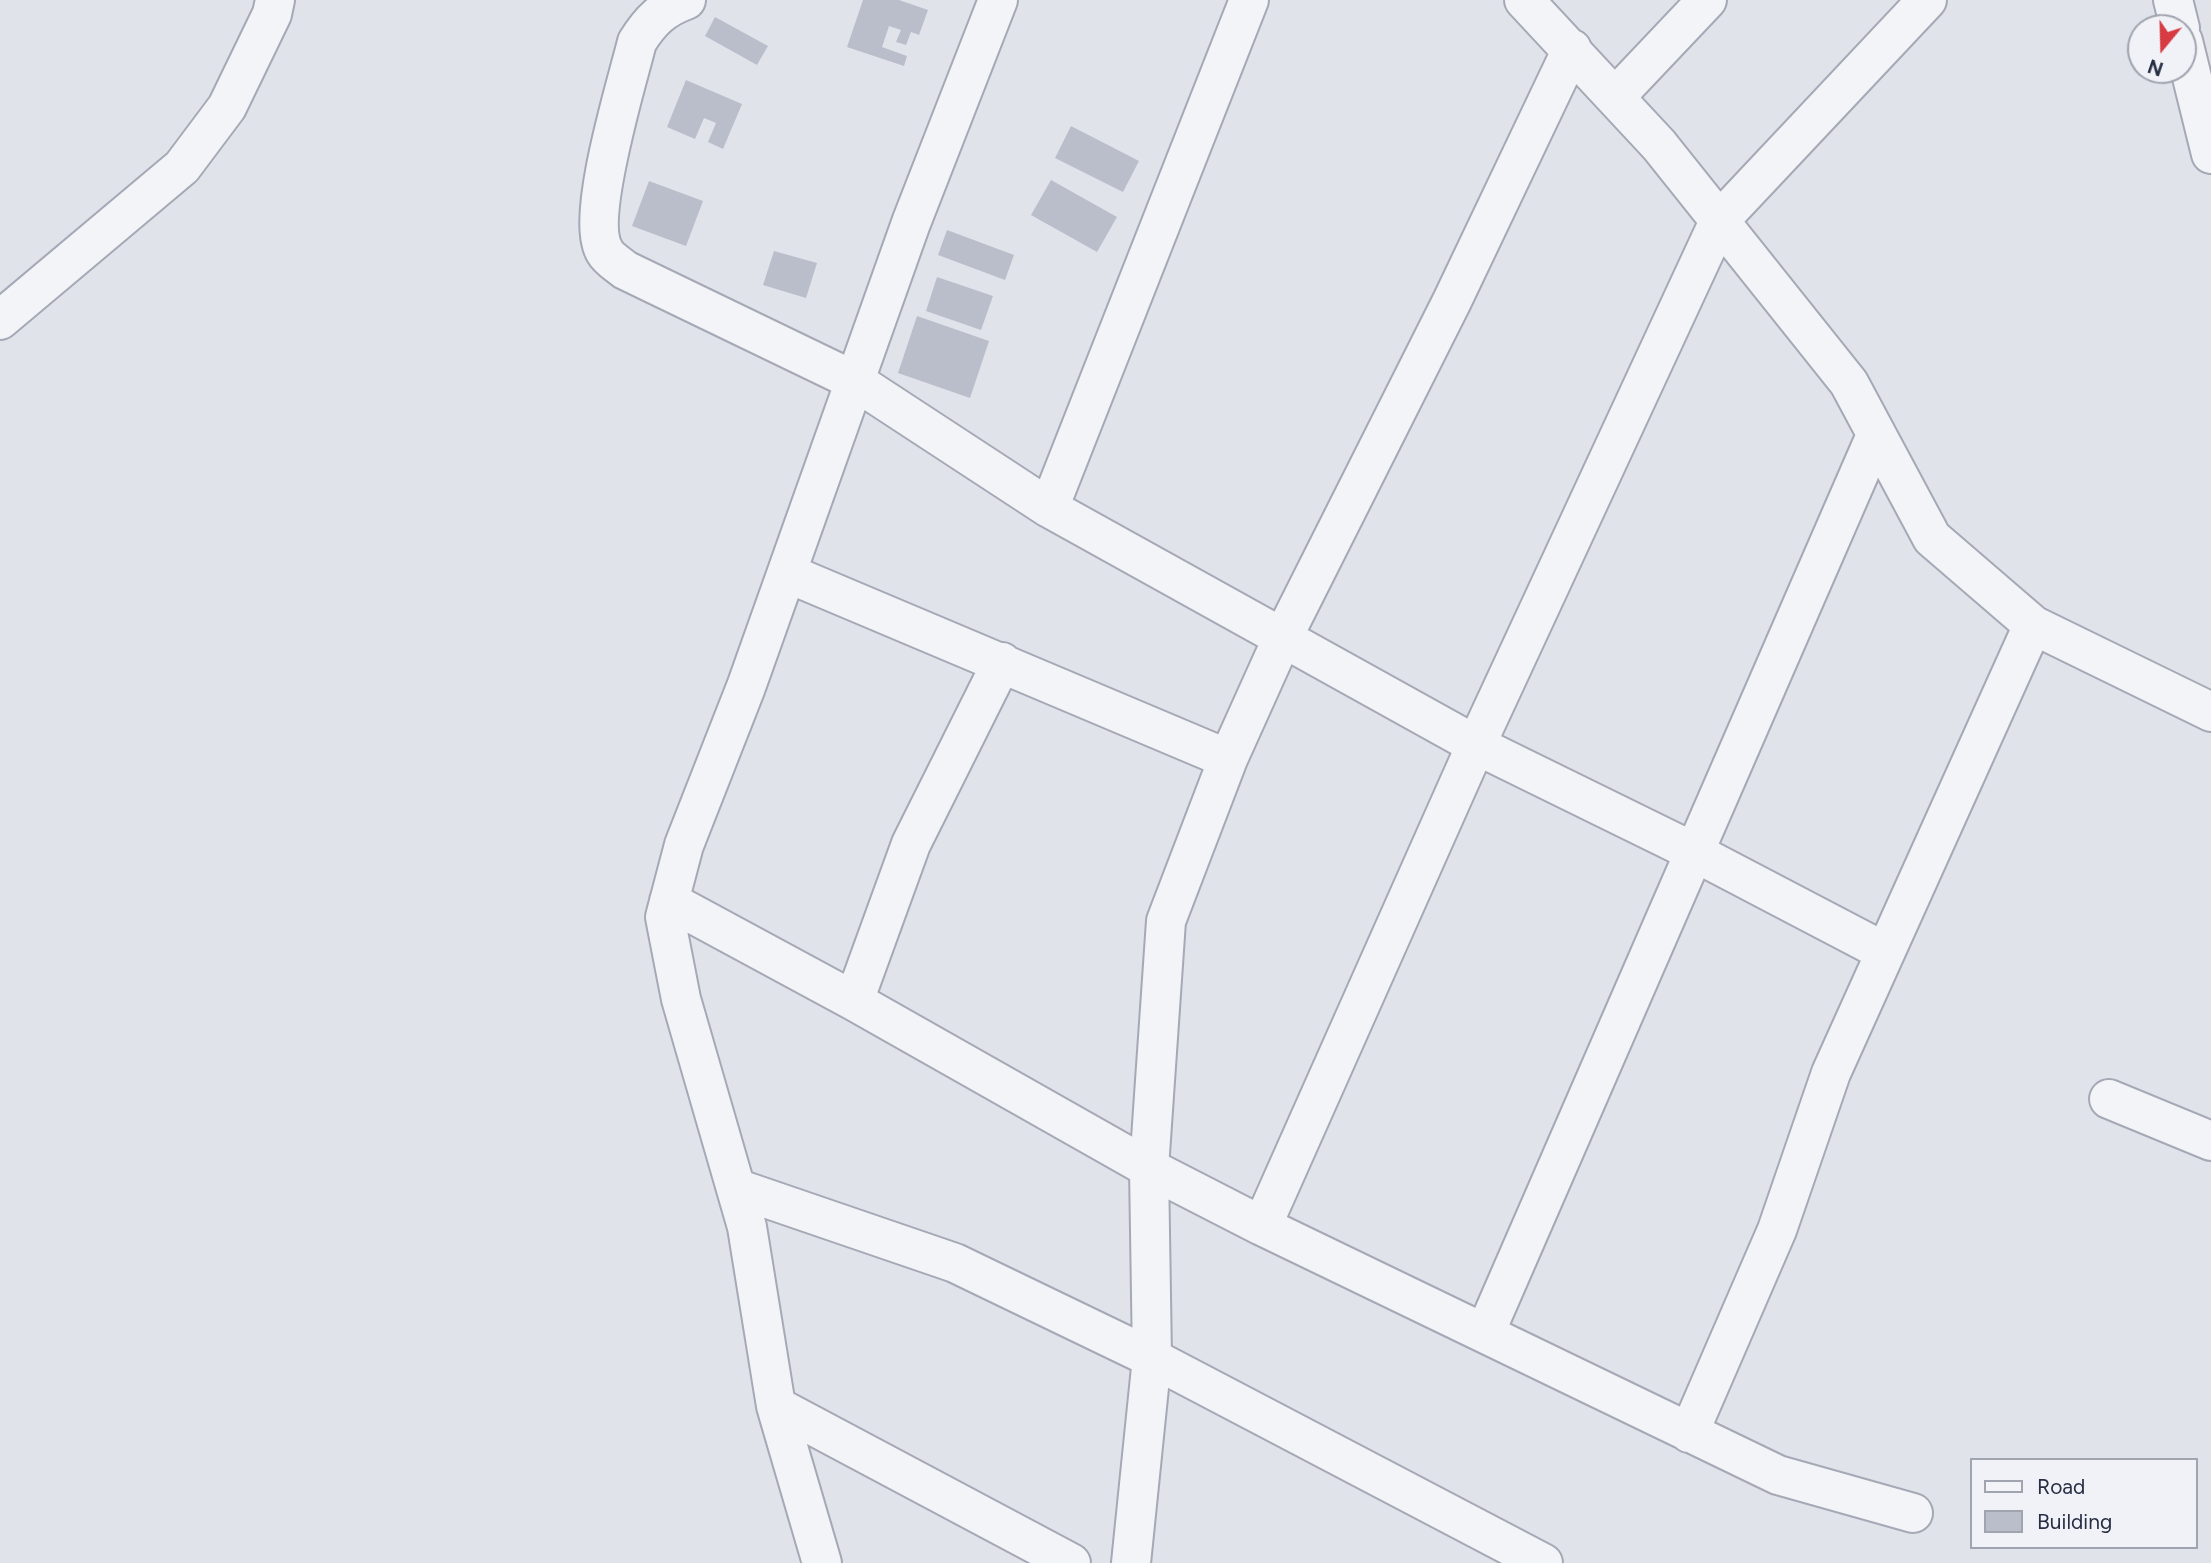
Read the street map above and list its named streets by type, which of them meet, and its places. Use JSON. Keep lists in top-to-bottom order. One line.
{"legend":["Road","Building"],"north":"bottom"}
